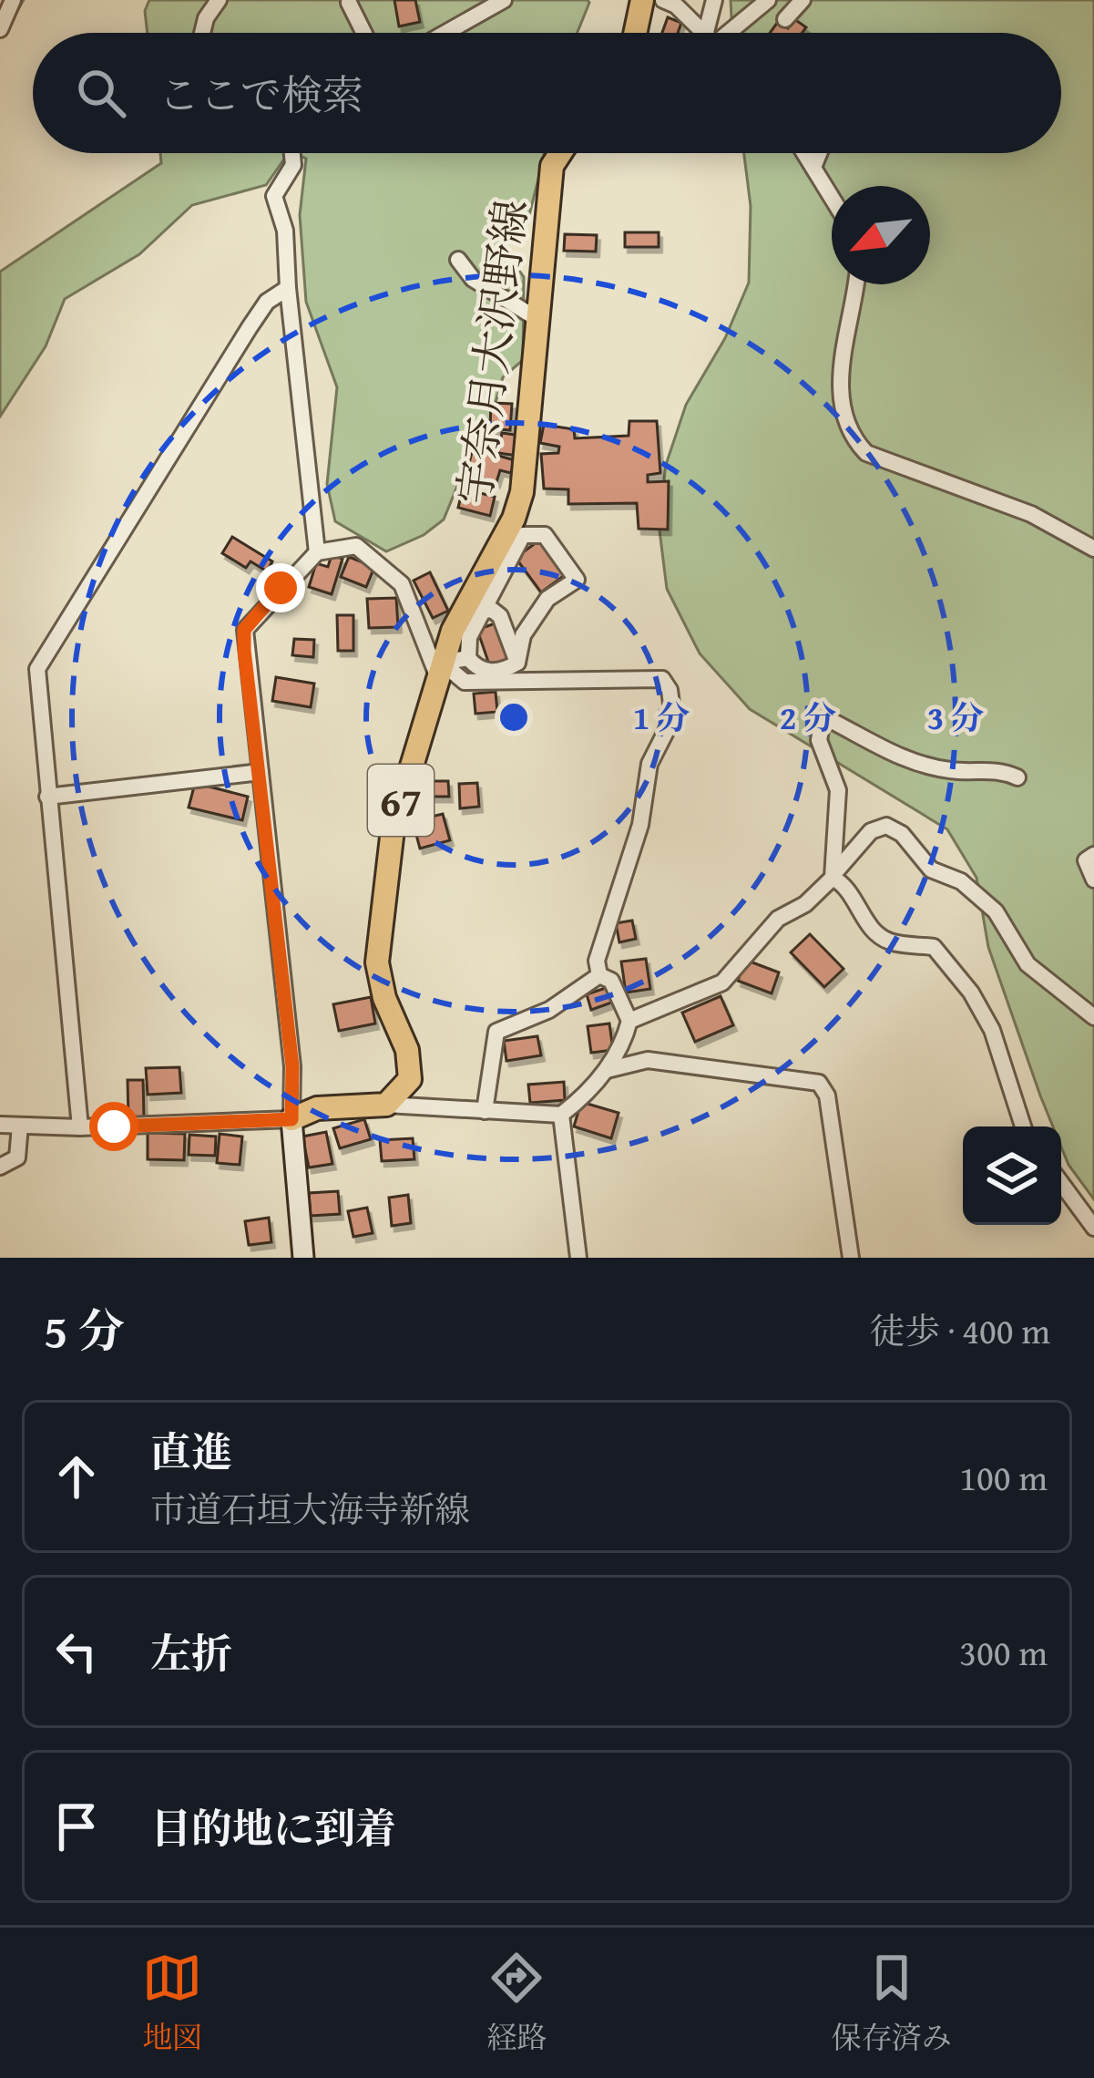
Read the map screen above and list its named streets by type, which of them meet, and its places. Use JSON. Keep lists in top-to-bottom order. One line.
{"streets":{"main road":["宇奈月大沢野線","67"]},"north":"bottom left","page":{"search":"ここで検索","heading":["5 分","徒歩 · 400 m"],"list":[["直進","市道石垣大海寺新線","100 m"],["左折","300 m"],"目的地に到着"],"nav":["地図","経路","保存済み"]},"rings":["1 分","2 分","3 分"]}
